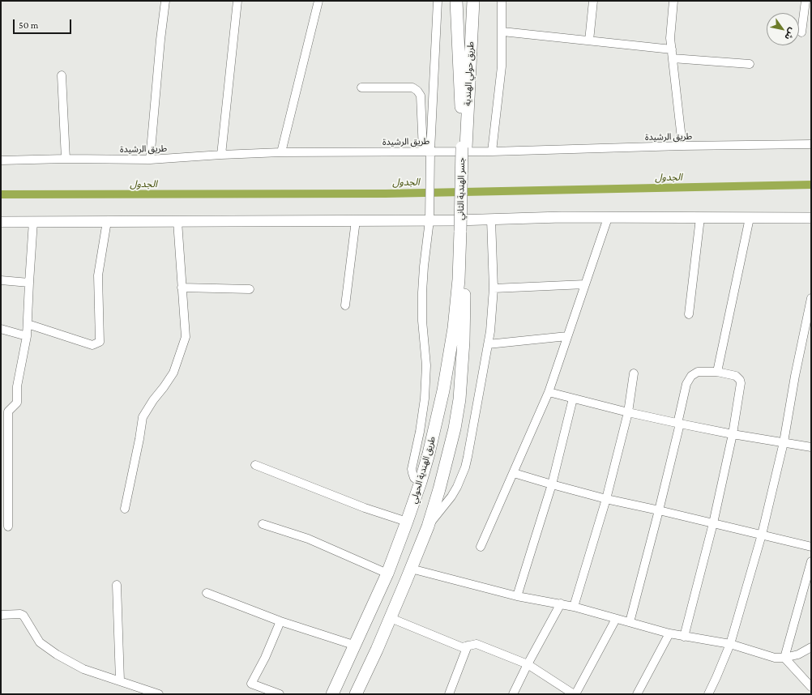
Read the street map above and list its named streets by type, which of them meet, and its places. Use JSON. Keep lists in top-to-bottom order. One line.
{"streets":{"highway":["طريق حولي الهندية","جسر الهندية الثاني","طريق الهندية الحولي"],"street":["طريق الرشيدة"]},"crossings":[["طريق حولي الهندية","جسر الهندية الثاني"],["جسر الهندية الثاني","طريق الهندية الحولي"]],"water":["الجدول"],"scale_bar":"50 m","north":"bottom right"}
